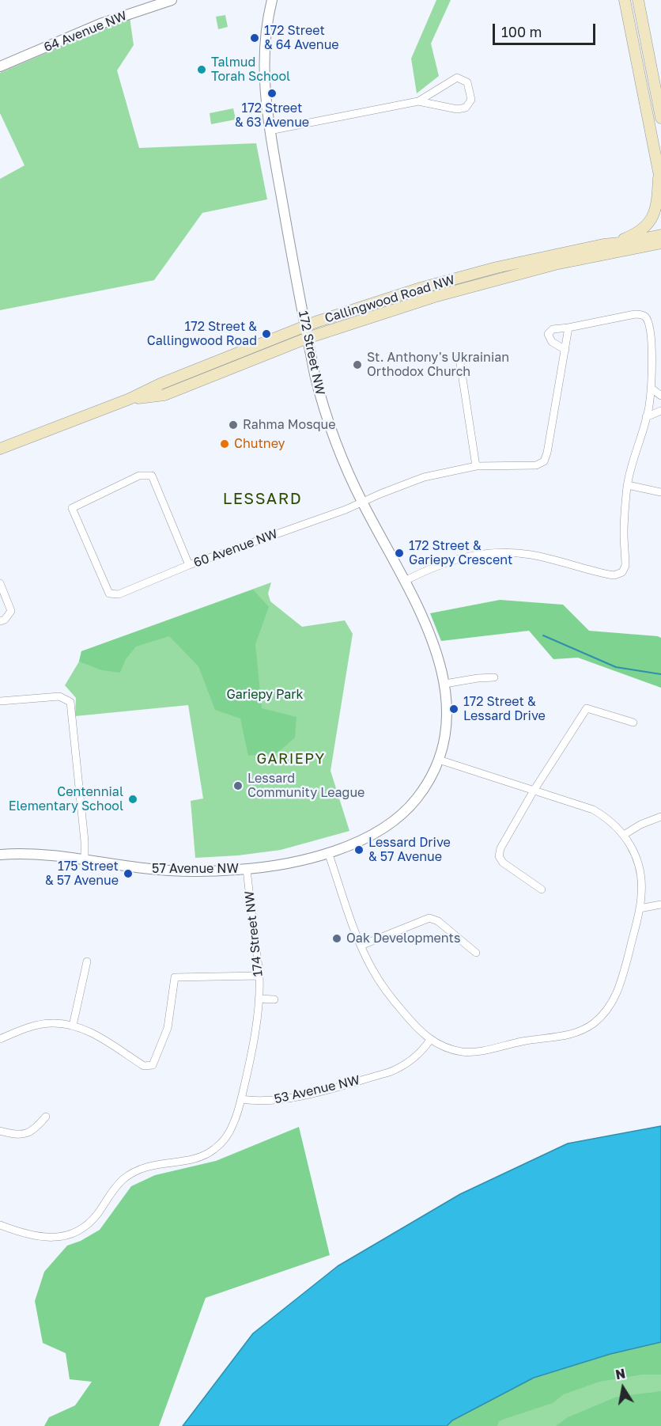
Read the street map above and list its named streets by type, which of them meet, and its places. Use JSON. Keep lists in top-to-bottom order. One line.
{"streets":{"main road":["Callingwood Road NW"],"street":["64 Avenue NW","172 Street NW","60 Avenue NW","57 Avenue NW","174 Street NW","53 Avenue NW"]},"crossings":[["Callingwood Road NW","172 Street NW"],["172 Street NW","60 Avenue NW"],["172 Street NW","57 Avenue NW"],["57 Avenue NW","174 Street NW"],["174 Street NW","53 Avenue NW"]],"districts":["LESSARD","GARIEPY"],"parks":["Gariepy Park"],"places":["172 Street & 64 Avenue","Talmud Torah School","172 Street & 63 Avenue","172 Street & Callingwood Road","St. Anthony's Ukrainian Orthodox Church","Rahma Mosque","Chutney","172 Street & Gariepy Crescent","172 Street & Lessard Drive","Lessard Community League","Centennial Elementary School","Lessard Drive & 57 Avenue","175 Street & 57 Avenue","Oak Developments"],"scale_bar":"100 m","north":"top"}
